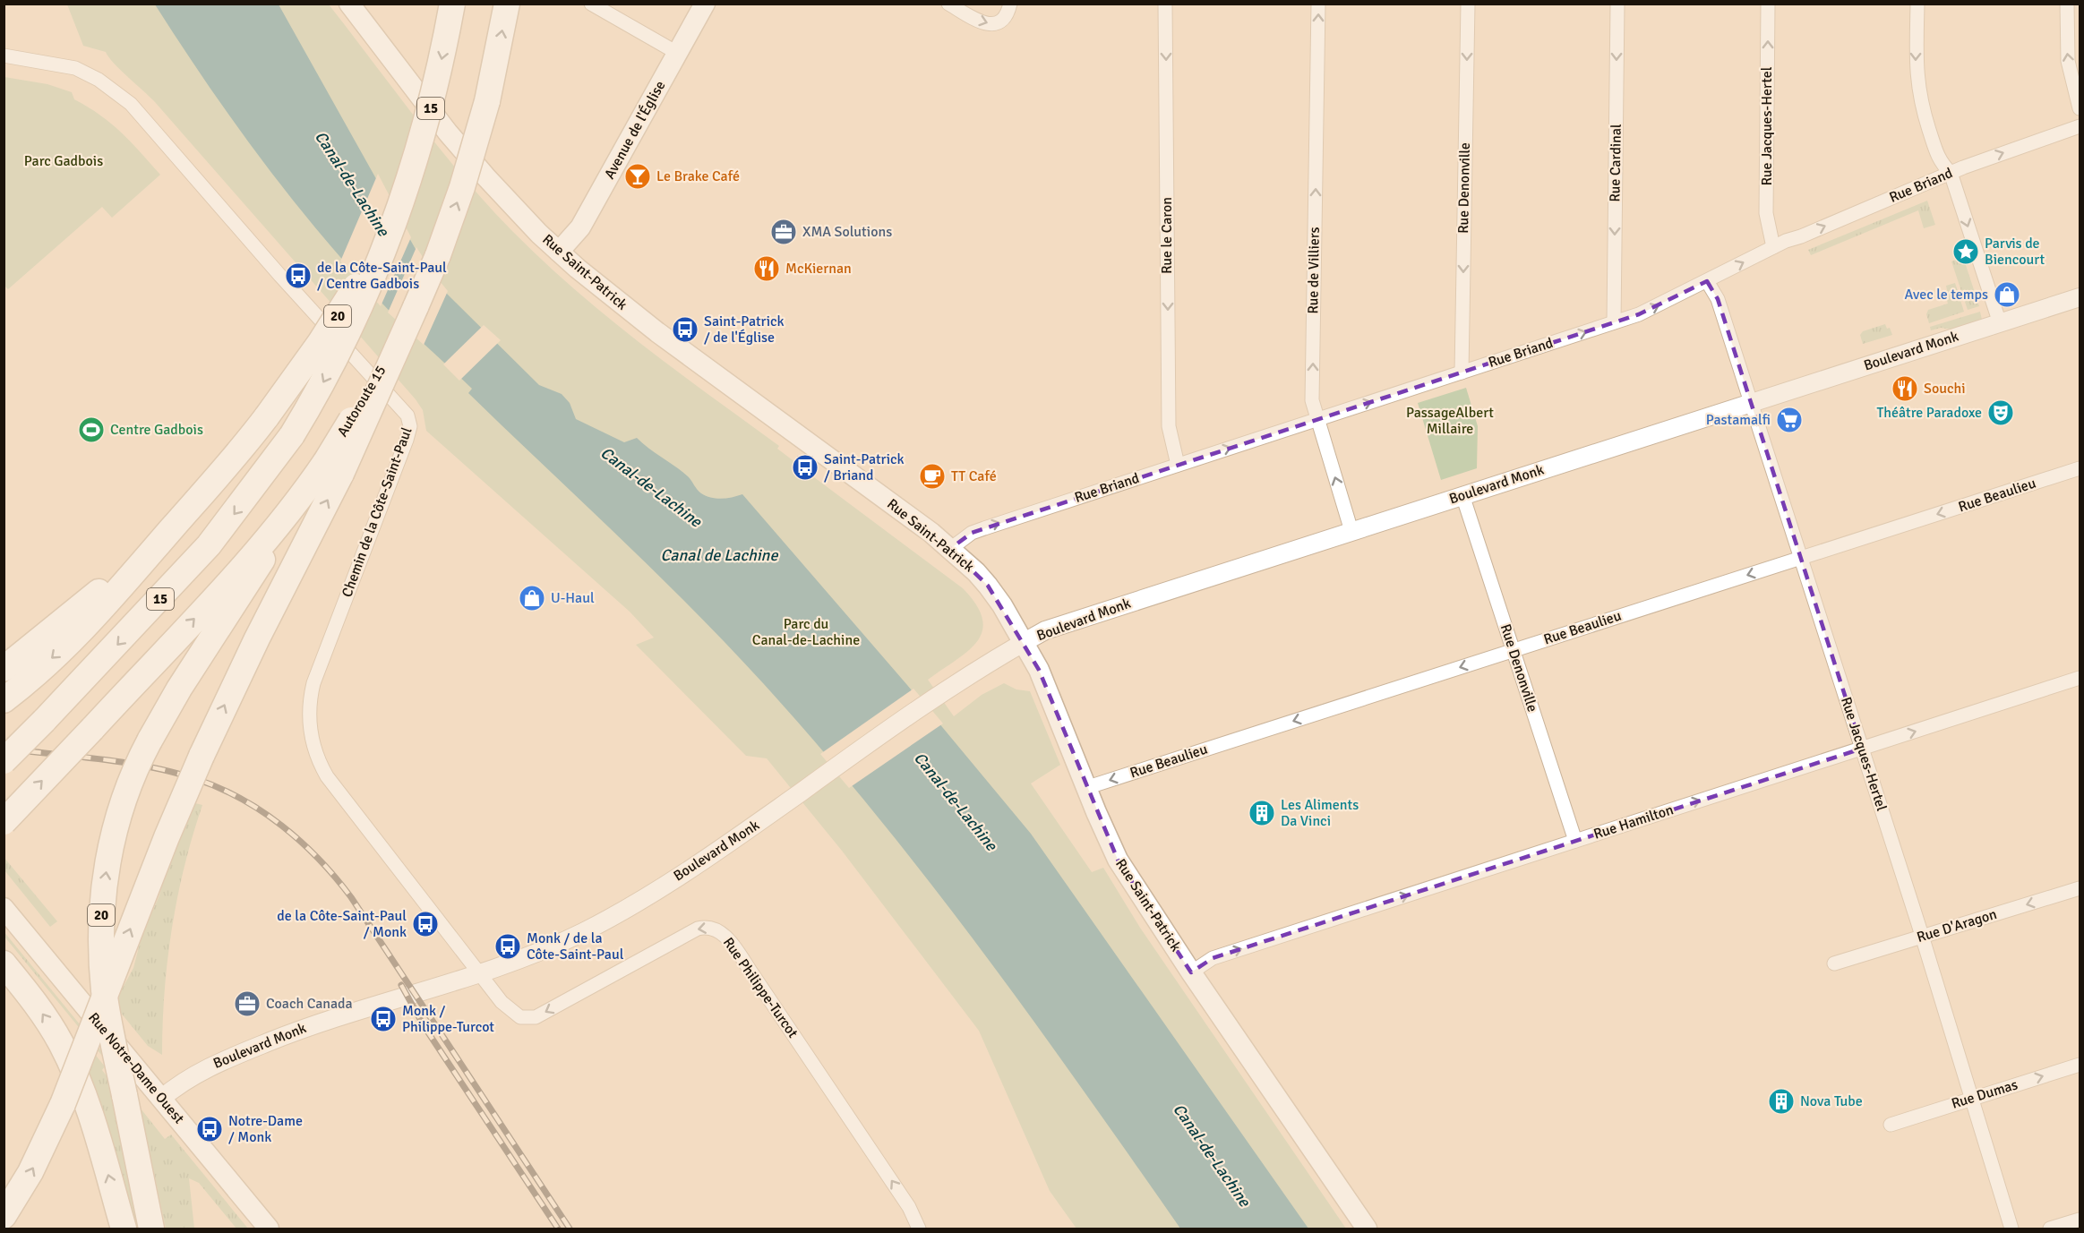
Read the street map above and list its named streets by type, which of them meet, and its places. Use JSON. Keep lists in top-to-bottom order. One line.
{"streets":{"highway":["15","20"],"main road":["Avenue de l'Église","Rue Saint-Patrick","Rue Notre-Dame Ouest"],"street":["Rue Jacques-Hertel","Rue Cardinal","Rue Briand","Rue Denonville","Rue le Caron","Rue de Villiers","Boulevard Monk","Rue Beaulieu","Chemin de la Côte-Saint-Paul","Rue Hamilton","Rue D'Aragon","Rue Philippe-Turcot","Rue Dumas"]},"crossings":[["15","20"],["Rue Jacques-Hertel","Rue Briand"],["Rue Jacques-Hertel","Boulevard Monk"],["Rue Jacques-Hertel","Rue Beaulieu"],["Rue Jacques-Hertel","Rue Hamilton"],["Rue Jacques-Hertel","Rue D'Aragon"],["Rue Jacques-Hertel","Rue Dumas"],["Avenue de l'Église","Rue Saint-Patrick"],["Rue Cardinal","Rue Briand"],["Rue Briand","Rue Denonville"],["Rue Briand","Rue le Caron"],["Rue Briand","Rue de Villiers"],["Rue Briand","Rue Saint-Patrick"],["Rue Denonville","Boulevard Monk"],["Rue Denonville","Rue Beaulieu"],["Rue Denonville","Rue Hamilton"],["Rue de Villiers","Boulevard Monk"],["Rue Saint-Patrick","Boulevard Monk"],["Rue Saint-Patrick","Rue Beaulieu"],["Rue Saint-Patrick","Rue Hamilton"],["Boulevard Monk","Chemin de la Côte-Saint-Paul"],["Boulevard Monk","Rue Philippe-Turcot"],["Boulevard Monk","Rue Notre-Dame Ouest"],["Chemin de la Côte-Saint-Paul","Rue Philippe-Turcot"]],"one_way":["Rue Cardinal","Rue Briand","Rue Denonville","Rue le Caron","Rue de Villiers","Rue Beaulieu","Rue Hamilton","Rue D'Aragon","Rue Dumas"],"water":["Canal-de-Lachine","Canal de Lachine"],"parks":["Parc Gadbois","PassageAlbert Millaire","Parc du Canal-de-Lachine"],"places":{"bar":["Le Brake Café"],"office":["XMA Solutions","Coach Canada"],"place":["Parvis de Biencourt"],"restaurant":["McKiernan","Souchi"],"bus stop":["de la Côte-Saint-Paul / Centre Gadbois","Saint-Patrick / de l'Église","Saint-Patrick / Briand","de la Côte-Saint-Paul / Monk","Monk / de la Côte-Saint-Paul","Monk / Philippe-Turcot","Notre-Dame / Monk"],"shop":["Avec le temps","U-Haul"],"theatre":["Théâtre Paradoxe"],"supermarket":["Pastamalfi"],"sports":["Centre Gadbois"],"cafe":["TT Café"],"building":["Les Aliments Da Vinci","Nova Tube"]}}
